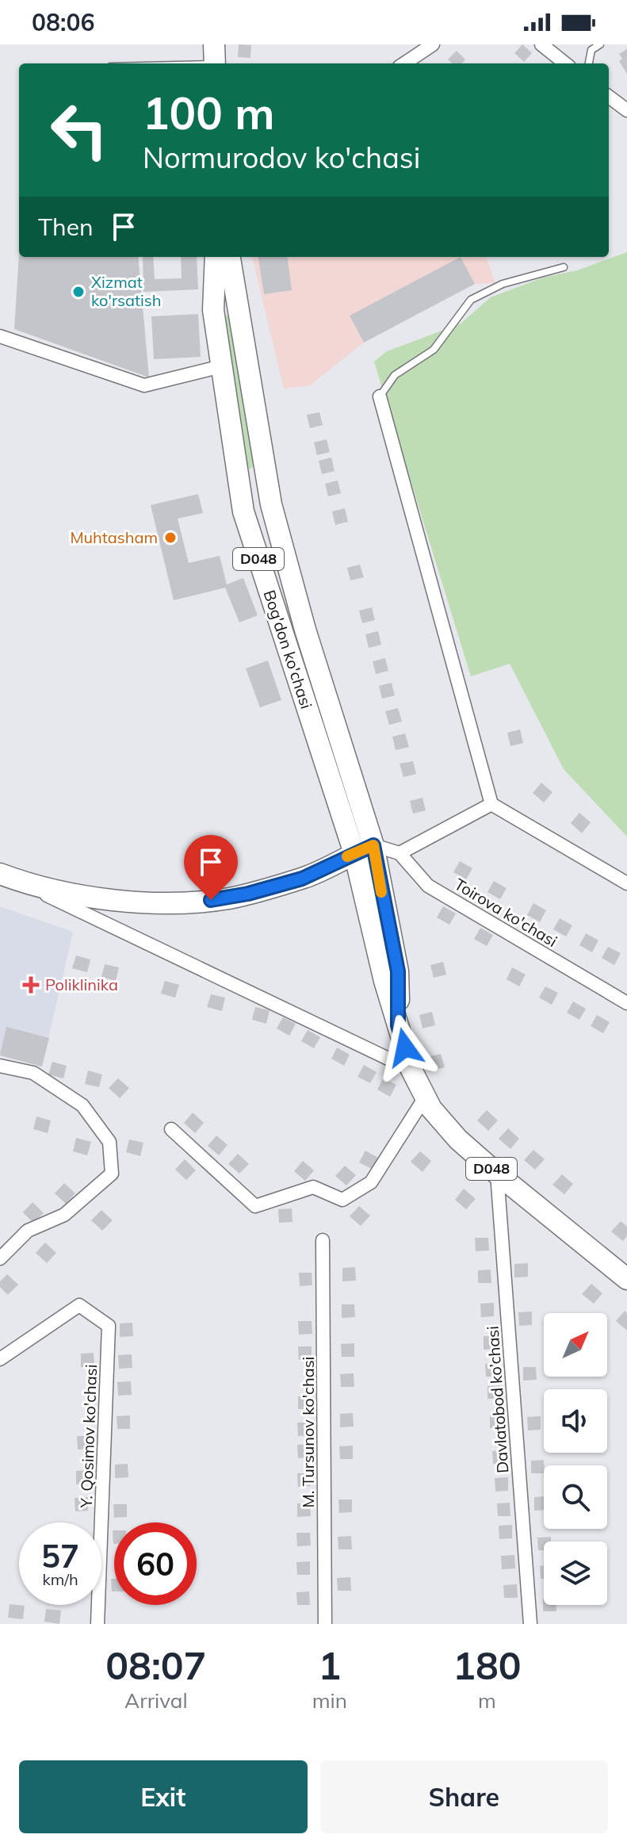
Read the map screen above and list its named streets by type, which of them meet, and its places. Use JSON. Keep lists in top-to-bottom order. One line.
{"streets":{"main road":["D048","Bog'don ko'chasi"],"street":["Toirova ko'chasi","Davlatobod ko’chasi","M. Tursunov ko'chasi","Y. Qosimov ko'chasi"]},"crossings":[["D048","Bog'don ko'chasi"],["D048","Davlatobod ko’chasi"]],"places":{"other":["Xizmat ko'rsatish","Muhtasham"],"health":["Poliklinika"]},"north":"top right","page":{"status":"08:06","turn":["100 m","Normurodov ko'chasi"],"then":"Then","speed":"57 km/h","limit":"60","eta":["08:07","Arrival","1","min","180","m"],"buttons":["Exit","Share"]}}
